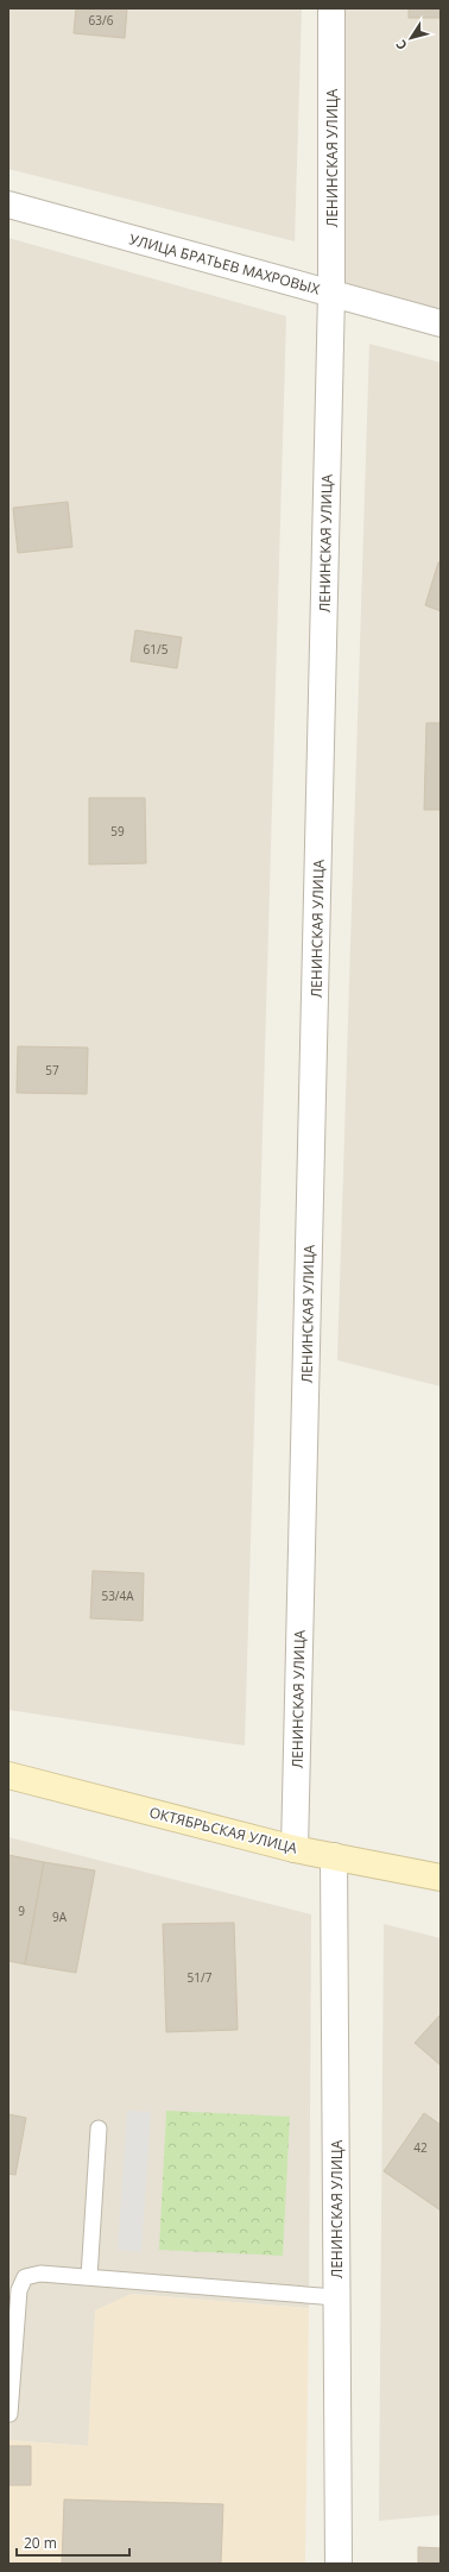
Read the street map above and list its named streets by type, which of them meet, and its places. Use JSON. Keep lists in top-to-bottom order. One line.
{"streets":{"main road":["ОКТЯБРЬСКАЯ УЛИЦА"],"street":["ЛЕНИНСКАЯ УЛИЦА","УЛИЦА БРАТЬЕВ МАХРОВЫХ"]},"crossings":[["ЛЕНИНСКАЯ УЛИЦА","УЛИЦА БРАТЬЕВ МАХРОВЫХ"],["ЛЕНИНСКАЯ УЛИЦА","ОКТЯБРЬСКАЯ УЛИЦА"]],"house_numbers":["63/6","61/5","59","57","53/4А","9","9А","51/7","42"],"scale_bar":"20 m","north":"bottom left"}
